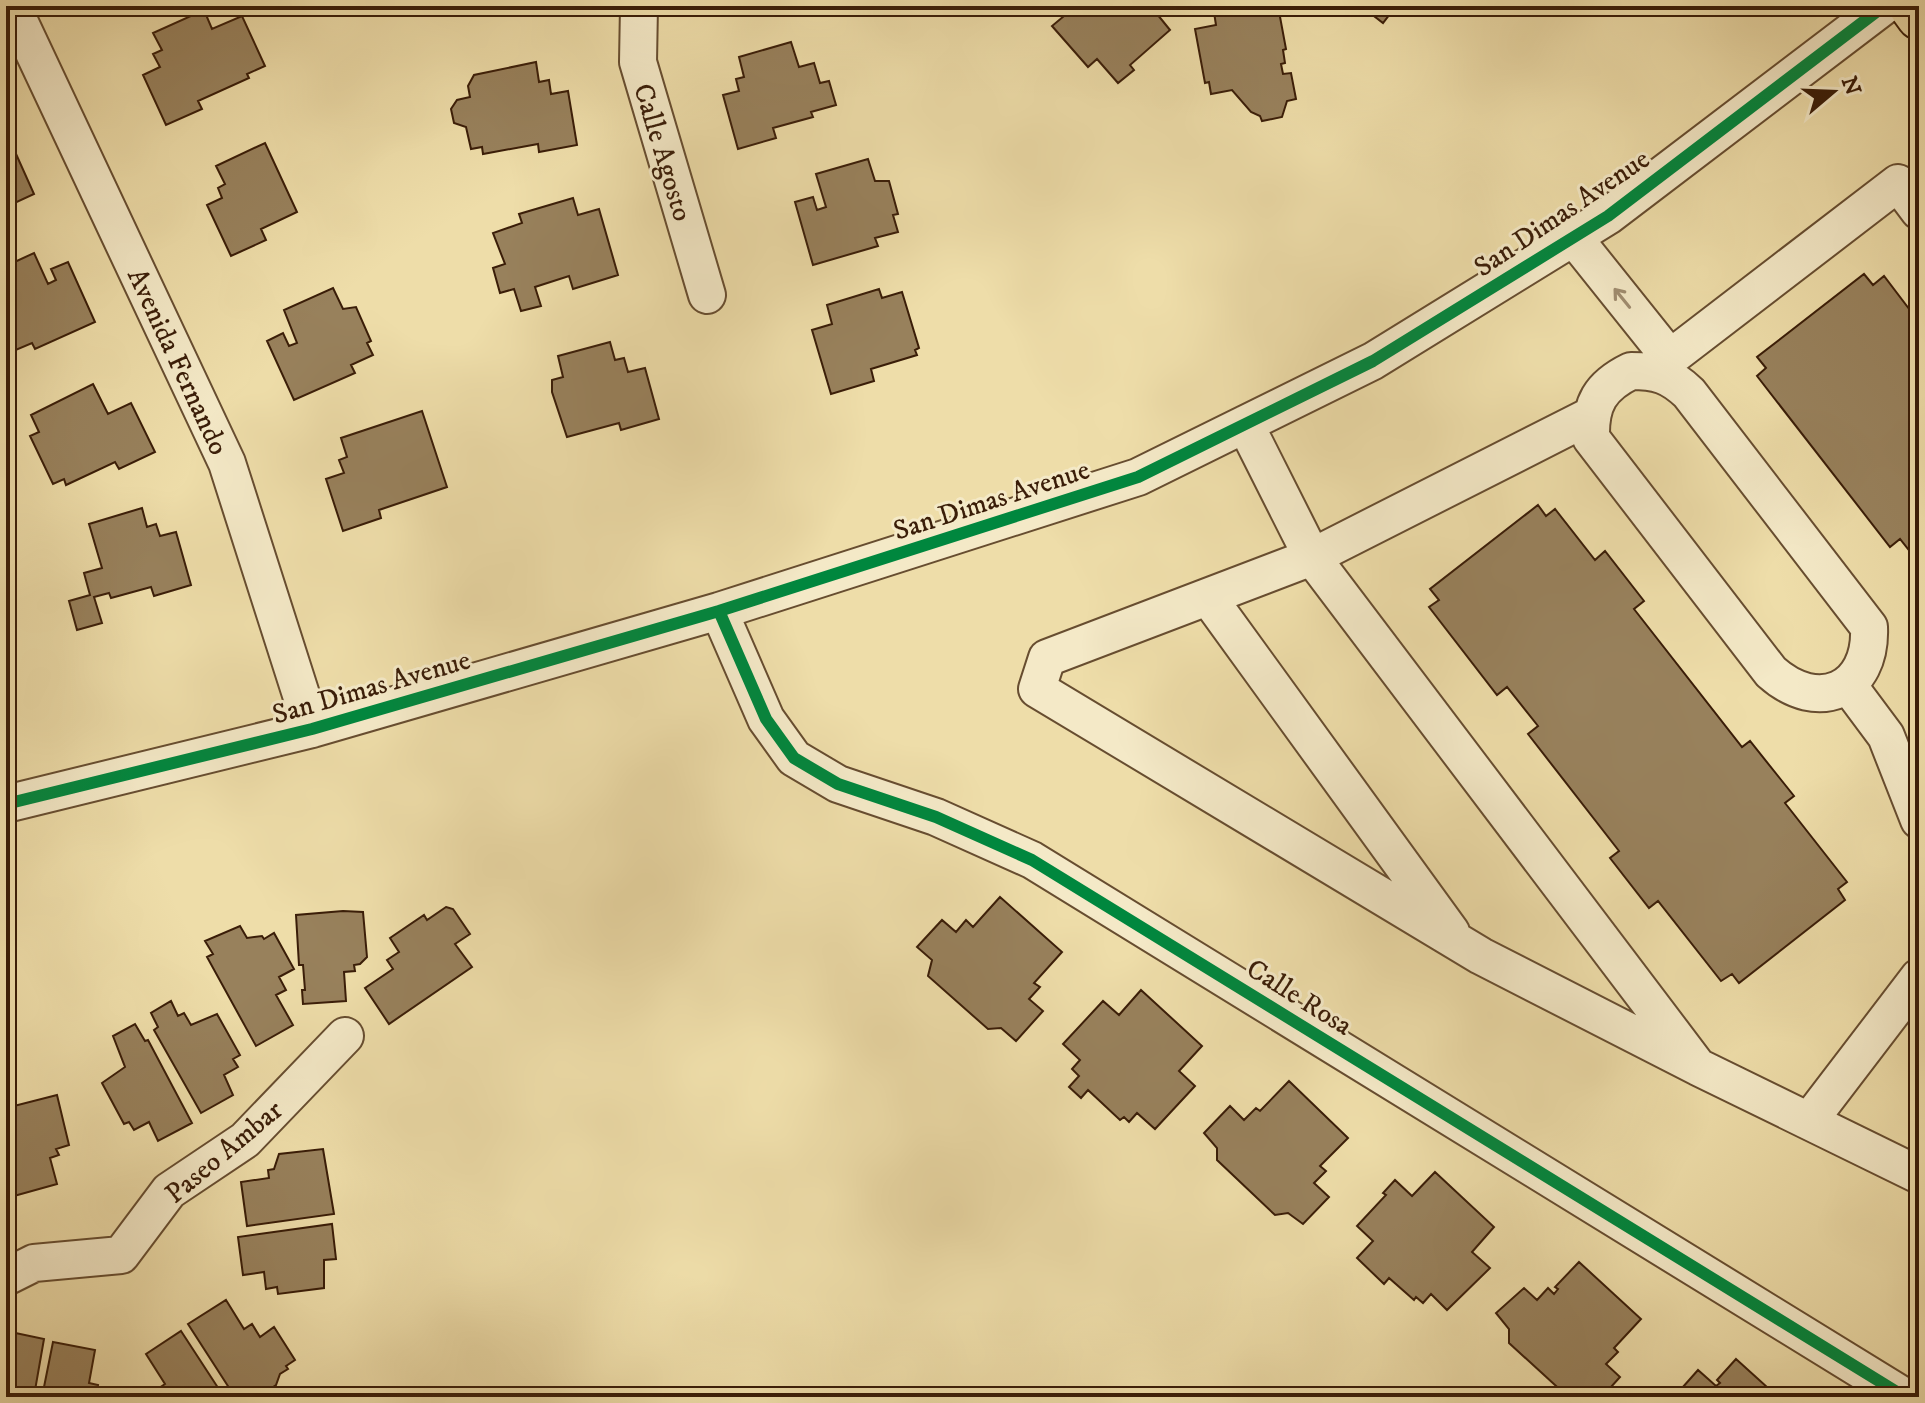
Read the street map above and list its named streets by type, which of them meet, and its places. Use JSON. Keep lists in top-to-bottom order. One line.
{"streets":{"street":["Calle Agosto","San Dimas Avenue","Avenida Fernando","Calle Rosa","Paseo Ambar"]},"crossings":[["San Dimas Avenue","Avenida Fernando"],["San Dimas Avenue","Calle Rosa"]],"north":"right"}
